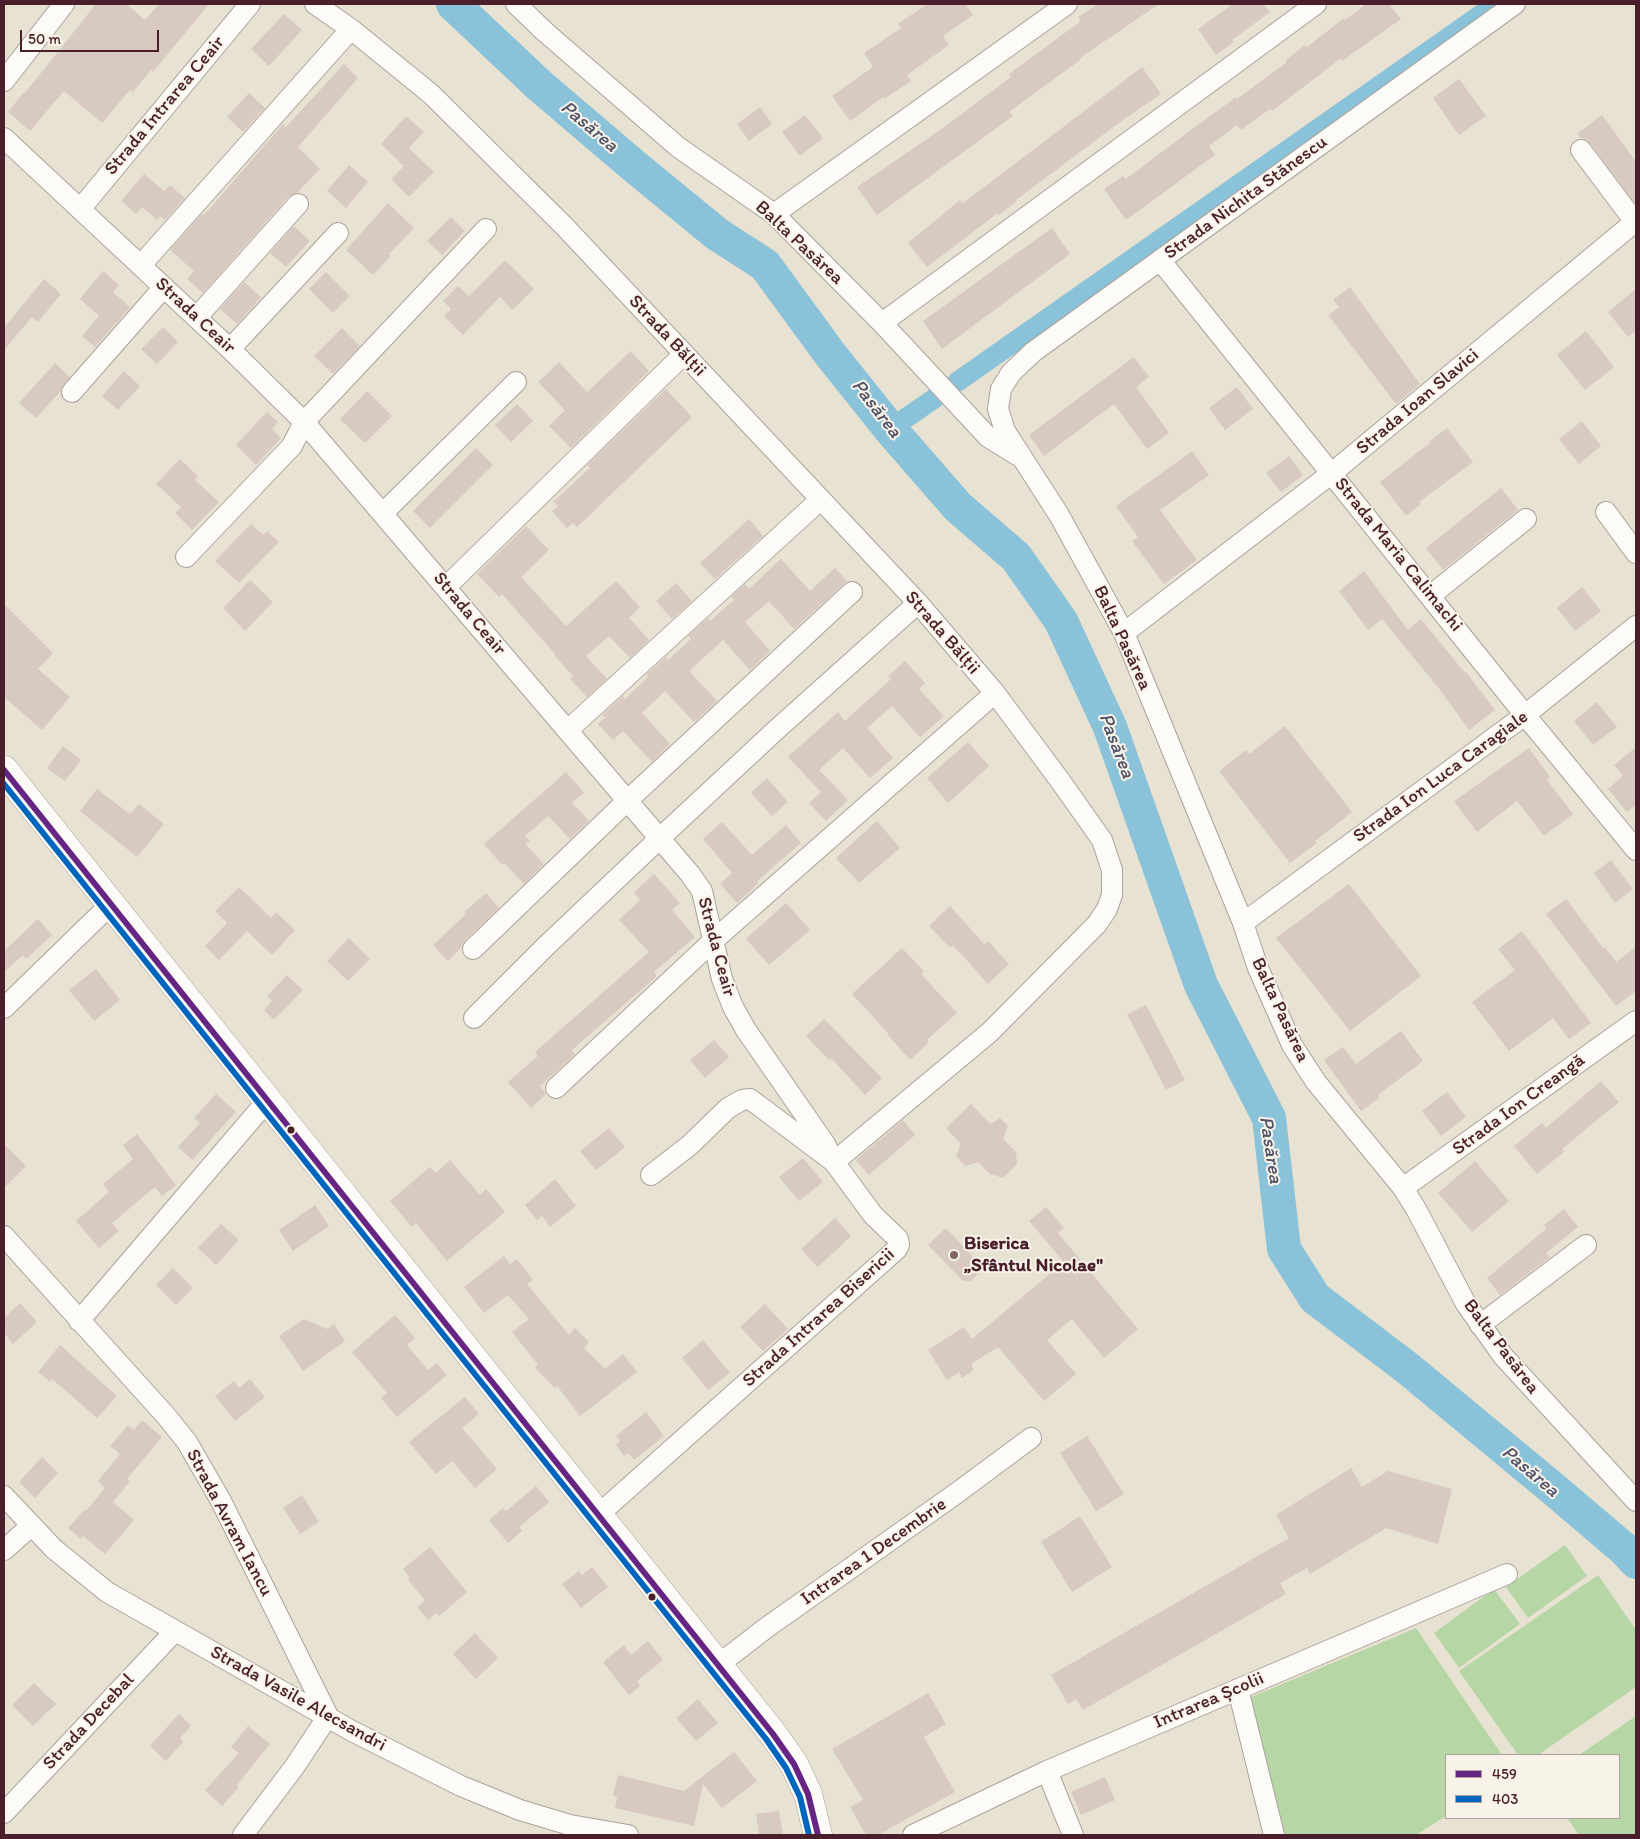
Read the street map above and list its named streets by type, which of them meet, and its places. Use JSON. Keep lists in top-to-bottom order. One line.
{"streets":{"street":["Strada Intrarea Ceair","Strada Nichita Stănescu","Balta Pasărea","Strada Ceair","Strada Bălții","Strada Ioan Slavici","Strada Maria Calimachi","Strada Ion Luca Caragiale","Strada Ion Creangă","Strada Intrarea Bisericii","Strada Avram Iancu","Intrarea 1 Decembrie","Strada Vasile Alecsandri","Intrarea Școlii","Strada Decebal"]},"crossings":[["Strada Intrarea Ceair","Strada Ceair"],["Strada Nichita Stănescu","Balta Pasărea"],["Strada Nichita Stănescu","Strada Maria Calimachi"],["Balta Pasărea","Strada Ioan Slavici"],["Balta Pasărea","Strada Ion Luca Caragiale"],["Balta Pasărea","Strada Ion Creangă"],["Strada Ceair","Strada Bălții"],["Strada Ceair","Strada Intrarea Bisericii"],["Strada Bălții","Strada Intrarea Bisericii"],["Strada Ioan Slavici","Strada Maria Calimachi"],["Strada Maria Calimachi","Strada Ion Luca Caragiale"],["Strada Avram Iancu","Strada Vasile Alecsandri"],["Strada Vasile Alecsandri","Strada Decebal"]],"water":["Pasărea"],"places":["Biserica „Sfântul Nicolae\""],"lines":["transit line 459","transit line 403"],"legend":["459","403"],"scale_bar":"50 m"}
